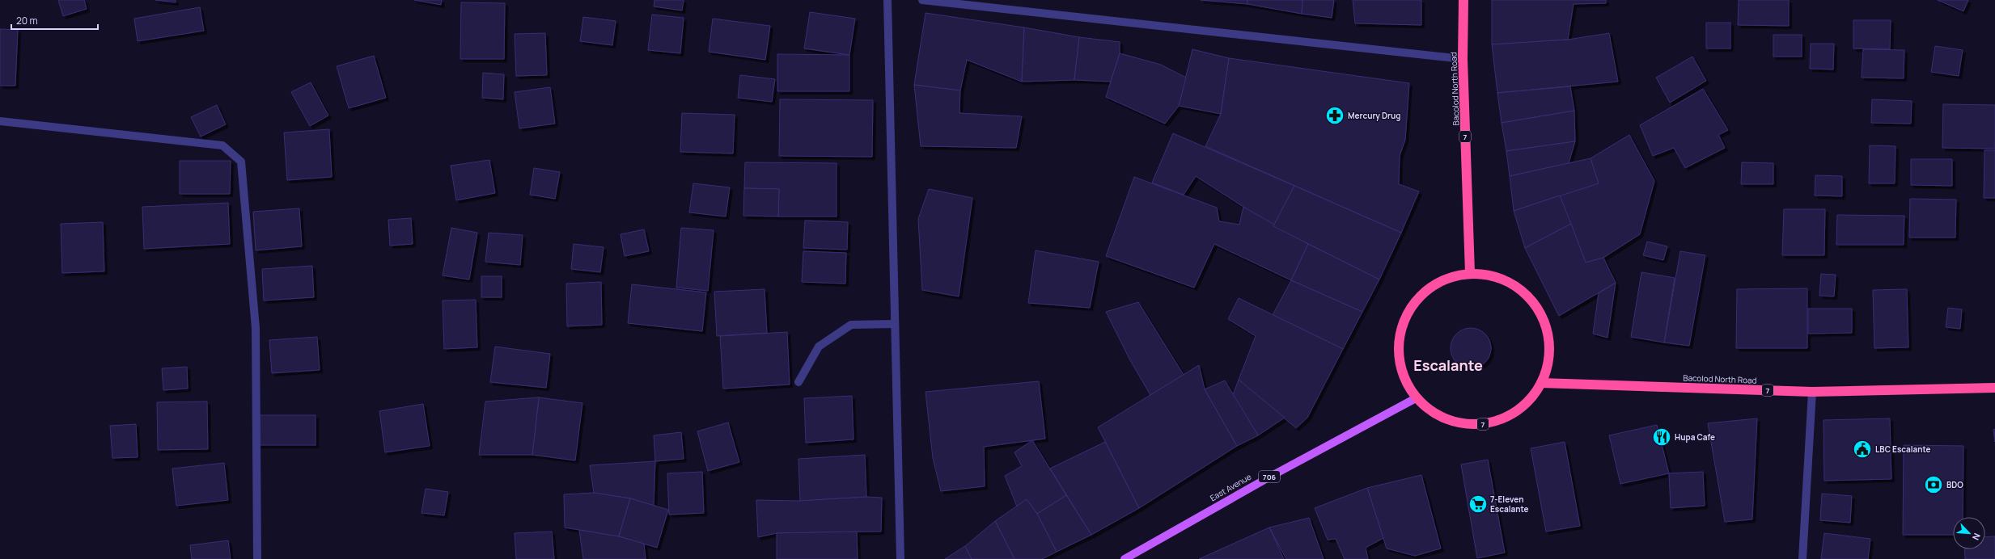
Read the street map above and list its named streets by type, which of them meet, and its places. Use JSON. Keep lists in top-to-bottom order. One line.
{"streets":{"highway":["Bacolod North Road","7"],"main road":["706","East Avenue"]},"crossings":[["Bacolod North Road","7"],["7","East Avenue"]],"districts":["Escalante"],"places":{"pharmacy":["Mercury Drug"],"restaurant":["Hupa Cafe"],"public building":["LBC Escalante"],"bank":["BDO"],"supermarket":["7-Eleven Escalante"]},"scale_bar":"20 m","north":"bottom right"}
